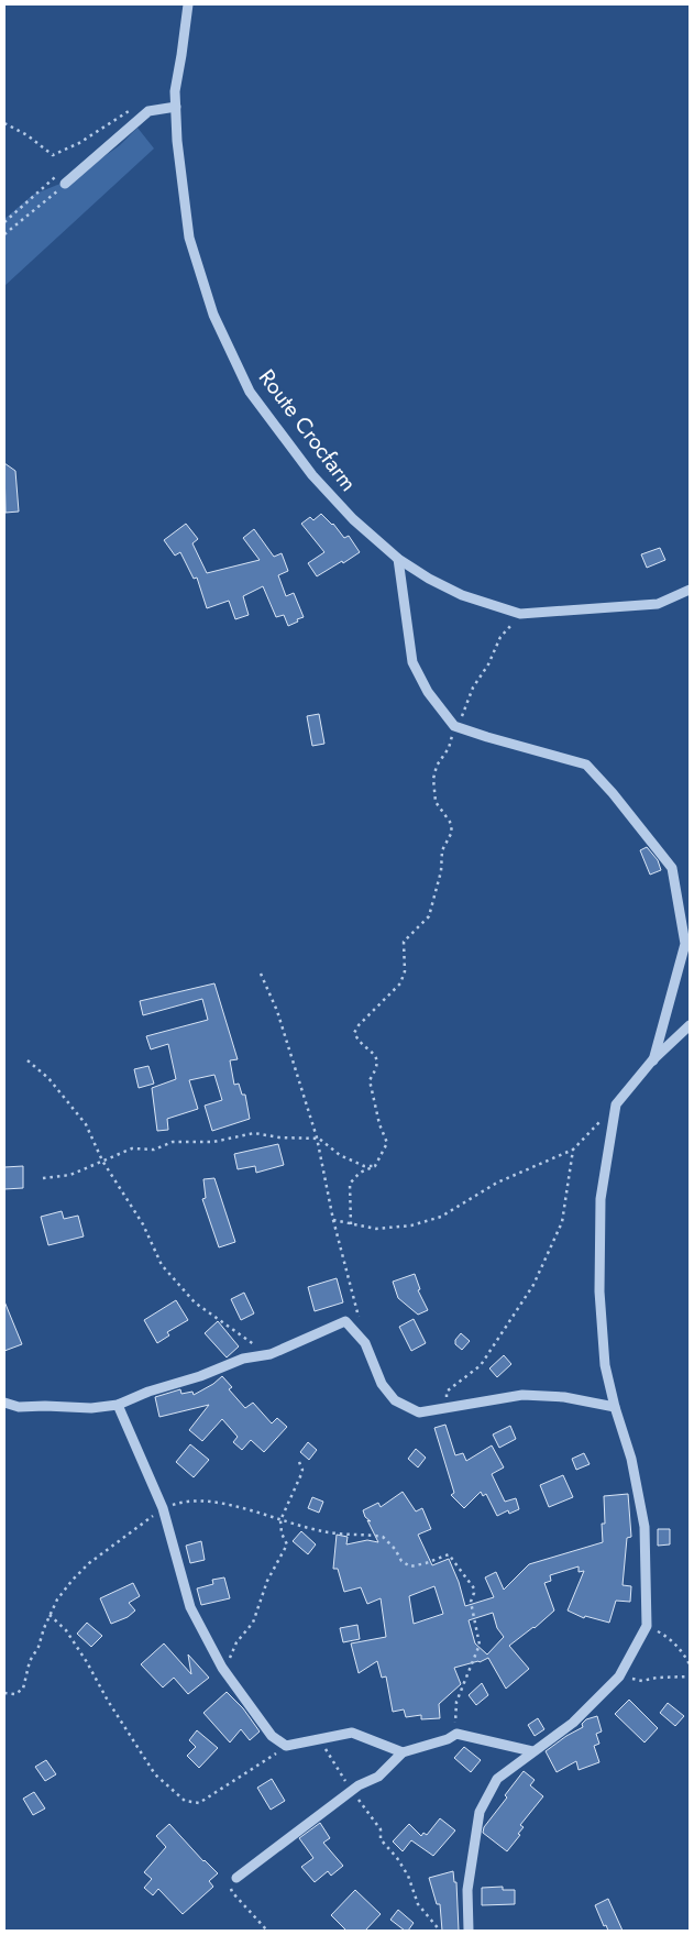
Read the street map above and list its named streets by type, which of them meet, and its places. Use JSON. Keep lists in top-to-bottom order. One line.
{"streets":{"street":["Route Crocfarm"]}}
